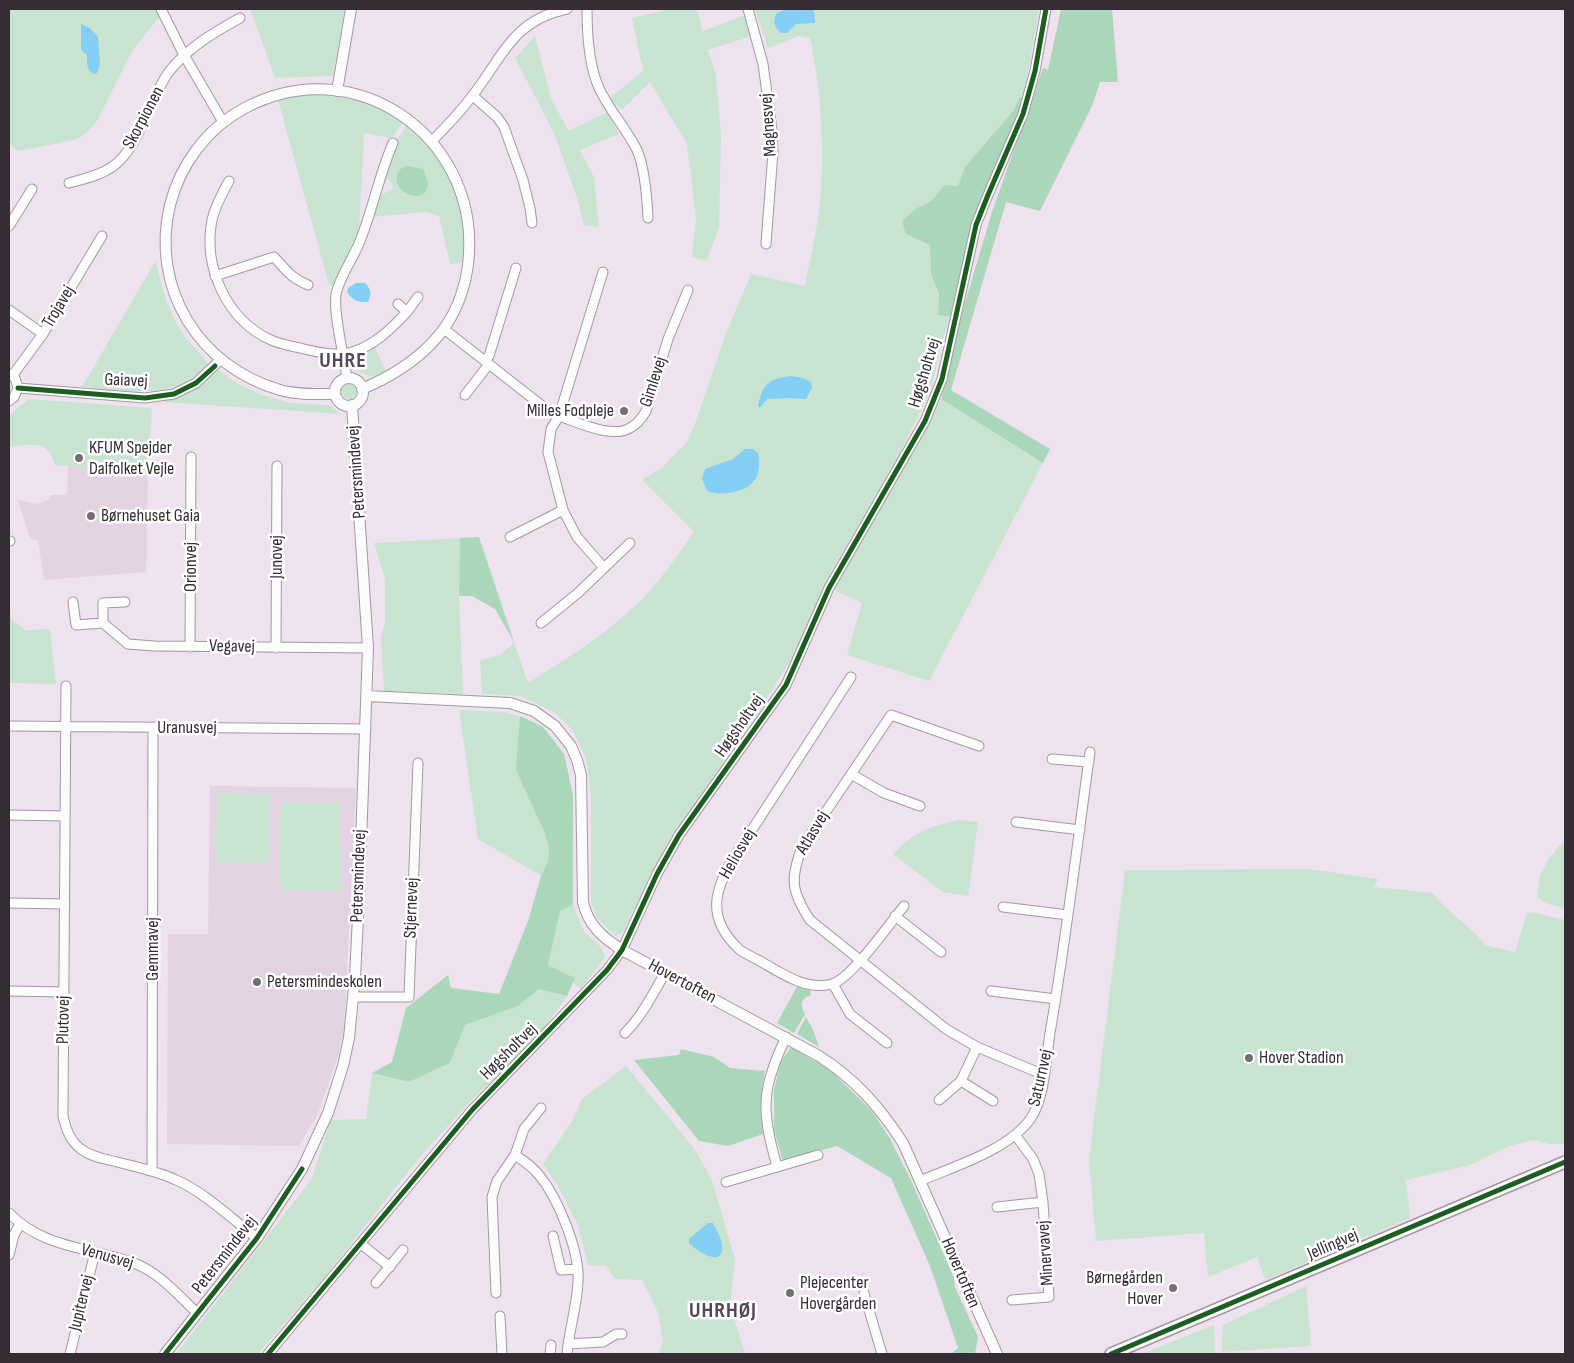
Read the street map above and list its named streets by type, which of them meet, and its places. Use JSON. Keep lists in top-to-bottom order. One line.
{"streets":{"main road":["Jellingvej"],"street":["Skorpionen","Magnesvej","Trojavej","Høgsholtvej","Gaiavej","Gimlevej","Petersmindevej","Junovej","Orionvej","Vegavej","Uranusvej","Atlasvej","Heliosvej","Stjernevej","Gemmavej","Hovertoften","Plutovej","Saturnvej","Minervavej","Venusvej","Jupitervej"]},"crossings":[["Høgsholtvej","Hovertoften"],["Petersmindevej","Vegavej"],["Petersmindevej","Uranusvej"],["Petersmindevej","Stjernevej"],["Petersmindevej","Hovertoften"],["Petersmindevej","Plutovej"],["Petersmindevej","Venusvej"],["Junovej","Vegavej"],["Orionvej","Vegavej"],["Uranusvej","Gemmavej"],["Uranusvej","Plutovej"],["Atlasvej","Saturnvej"],["Gemmavej","Plutovej"],["Hovertoften","Saturnvej"],["Saturnvej","Minervavej"],["Venusvej","Jupitervej"]],"districts":["UHRE","UHRHØJ"],"places":["Milles Fodpleje","KFUM Spejder Dalfolket Vejle","Børnehuset Gaia","Petersmindeskolen","Hover Stadion","Børnegården Hover","Plejecenter Hovergården"]}
